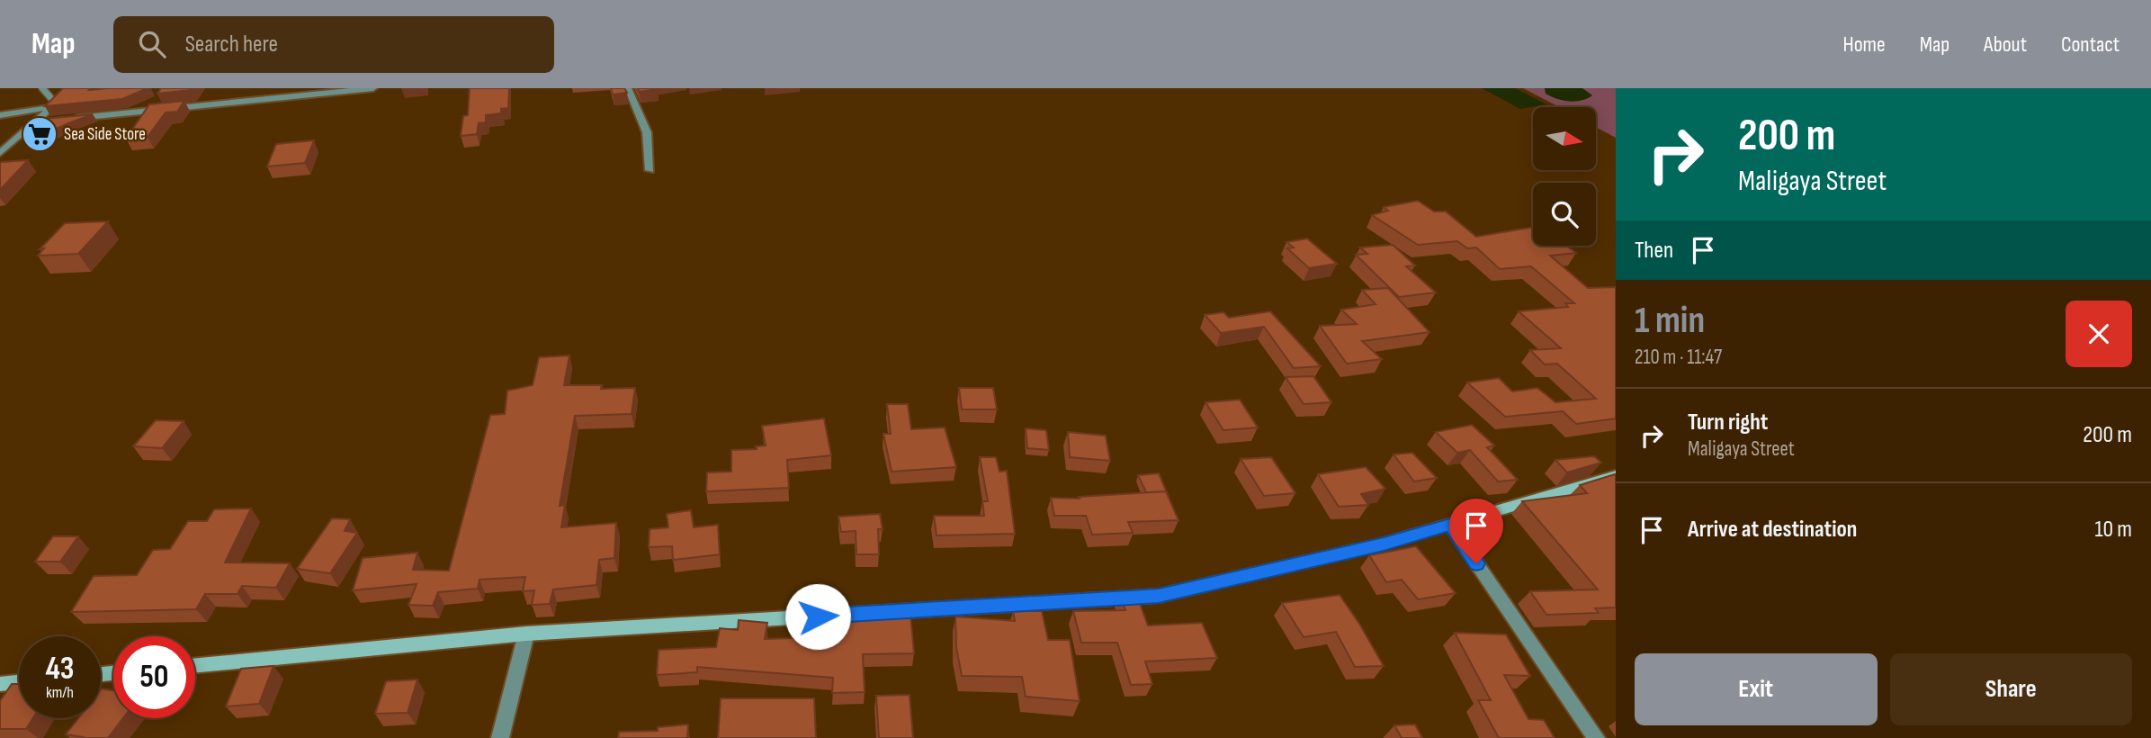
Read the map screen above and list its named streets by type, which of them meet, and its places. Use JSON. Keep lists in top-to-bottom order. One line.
{"places":{"supermarket":["Sea Side Store"]},"north":"right","page":{"header":"Map","search":"Search here","nav":["Home","Map","About","Contact"],"turn":["200 m","Maligaya Street"],"then":"Then","heading":["1 min","210 m · 11:47"],"list":[{"name":"Turn right","note":"Maligaya Street","value":"200 m"},{"name":"Arrive at destination","value":"10 m"}],"speed":"43 km/h","limit":"50","buttons":["Exit","Share"]}}
